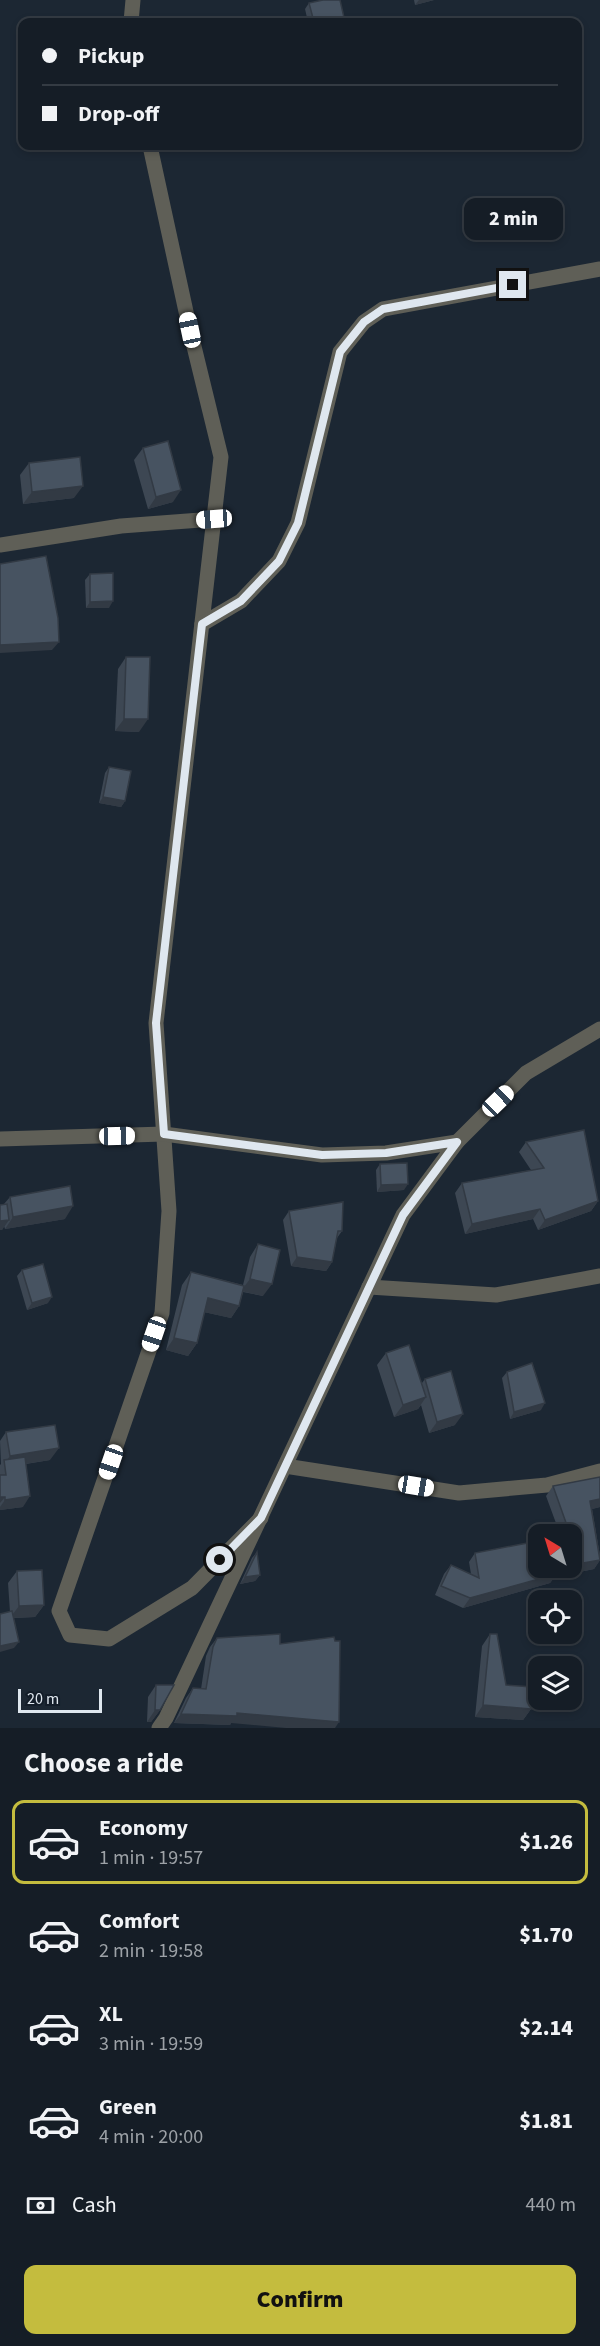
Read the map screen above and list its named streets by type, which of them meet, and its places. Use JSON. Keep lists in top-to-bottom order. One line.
{"scale_bar":"20 m","north":"top left","page":{"banner":["Pickup","Drop-off"],"bubble":"2 min","scale":"20 m","heading":"Choose a ride","list":[{"name":"Economy","note":"1 min · 19:57","value":"$1.26"},{"name":"Comfort","note":"2 min · 19:58","value":"$1.70"},{"name":"XL","note":"3 min · 19:59","value":"$2.14"},{"name":"Green","note":"4 min · 20:00","value":"$1.81"}],"pay":["Cash","440 m"],"buttons":"Confirm"}}
